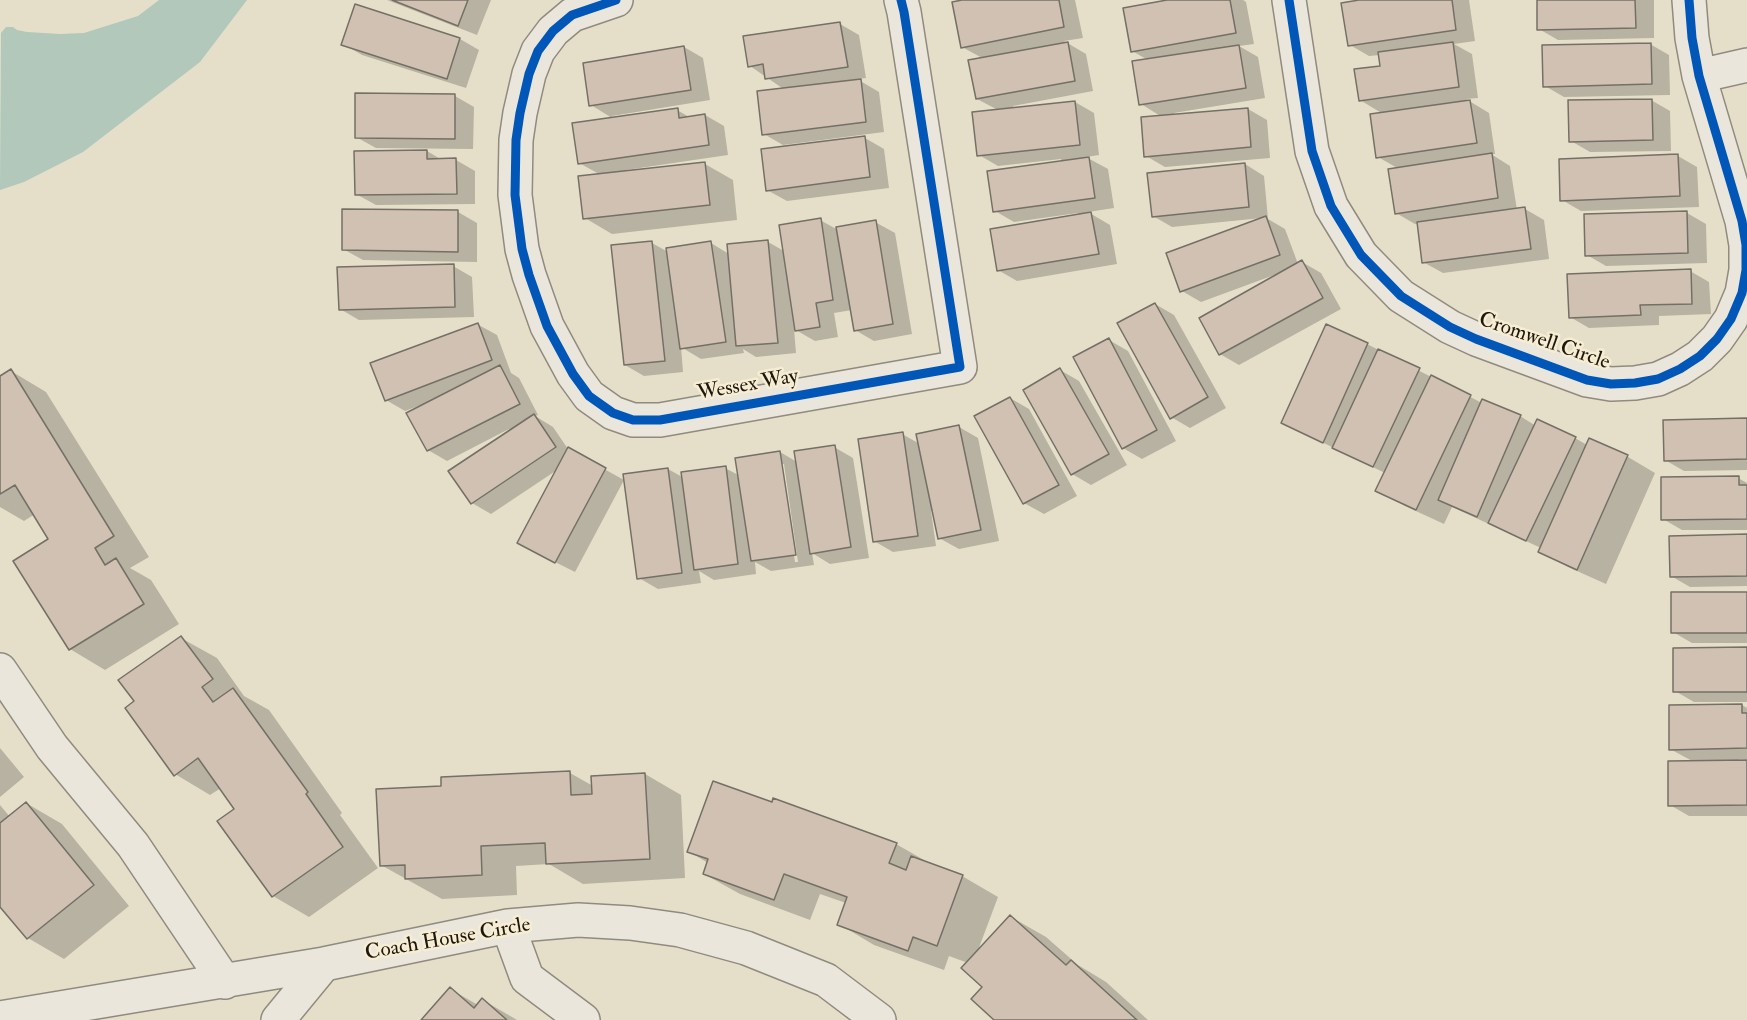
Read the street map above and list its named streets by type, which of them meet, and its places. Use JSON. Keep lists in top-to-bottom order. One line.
{"streets":{"street":["Cromwell Circle","Wessex Way","Coach House Circle"]}}
